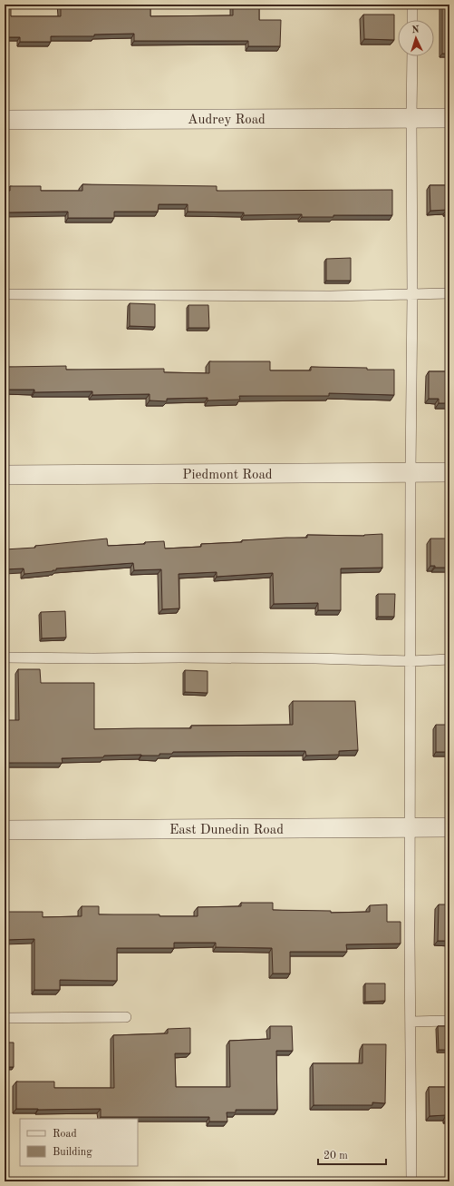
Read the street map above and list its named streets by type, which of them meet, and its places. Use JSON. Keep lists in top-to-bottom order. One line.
{"streets":{"street":["Audrey Road","Piedmont Road","East Dunedin Road"]},"legend":["Road","Building"],"scale_bar":"20 m","north":"top"}
